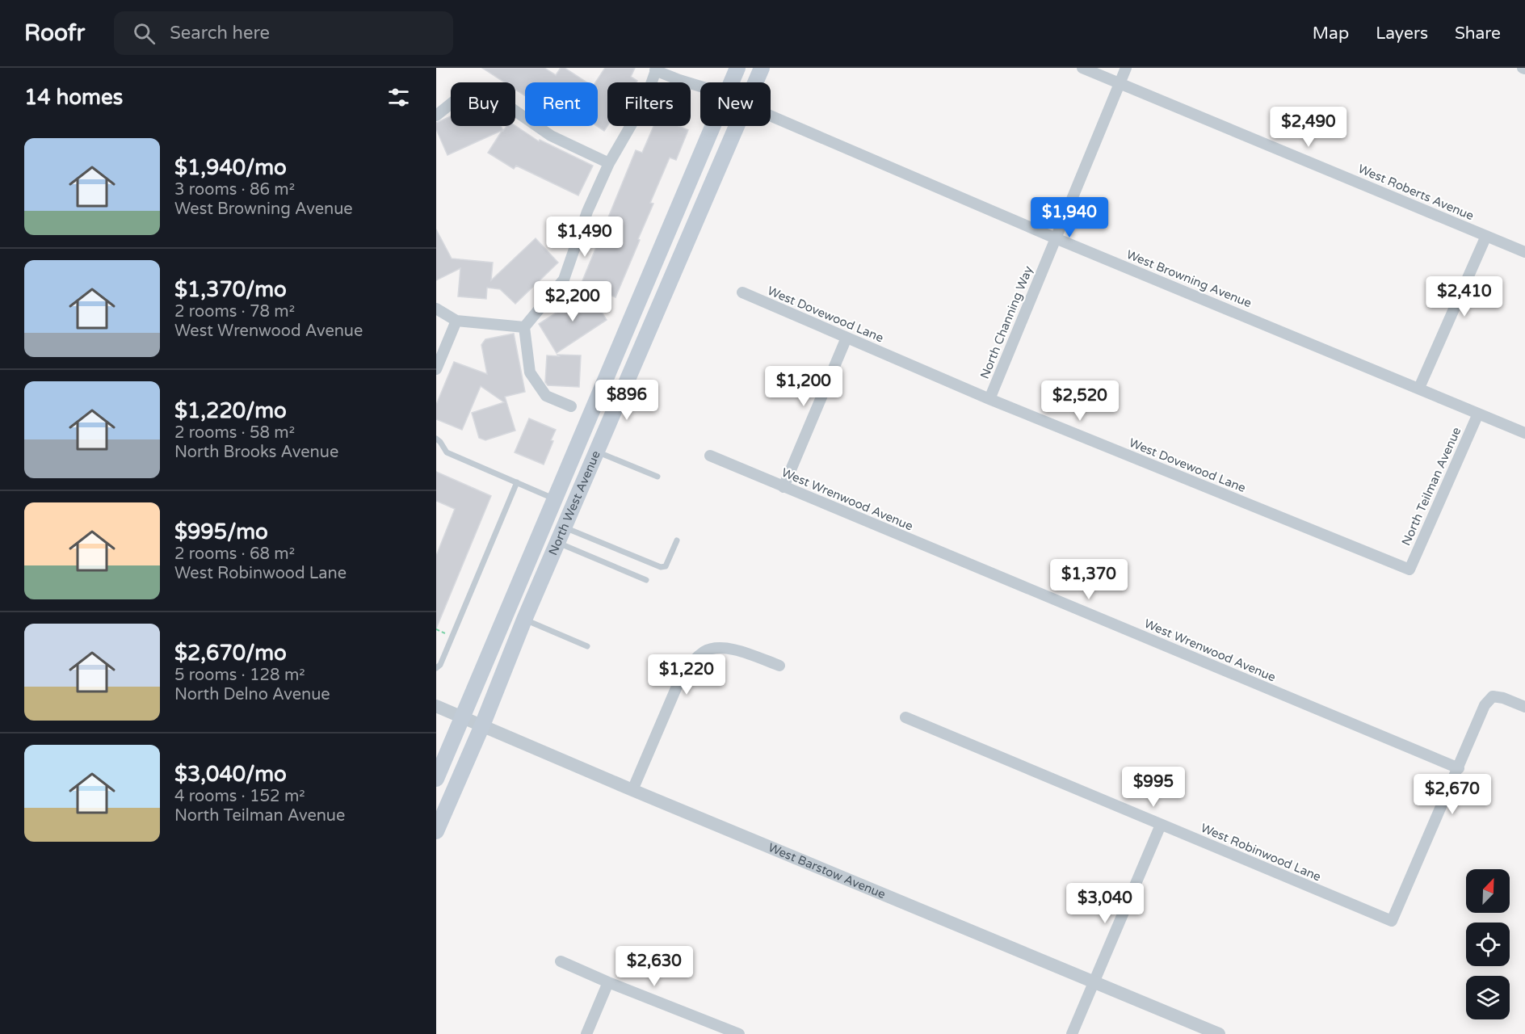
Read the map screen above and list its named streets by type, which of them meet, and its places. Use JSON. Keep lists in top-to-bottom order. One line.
{"streets":{"main road":["North West Avenue"],"street":["West Roberts Avenue","West Browning Avenue","West Dovewood Lane","North Channing Way","North Teilman Avenue","West Wrenwood Avenue","West Robinwood Lane","West Barstow Avenue"]},"crossings":[["West Roberts Avenue","North Channing Way"],["West Browning Avenue","North Channing Way"],["West Browning Avenue","North Teilman Avenue"],["West Dovewood Lane","North Channing Way"],["West Dovewood Lane","North Teilman Avenue"],["West Wrenwood Avenue","West Robinwood Lane"],["North West Avenue","West Barstow Avenue"]],"north":"top right","page":{"header":"Roofr","search":"Search here","nav":["Map","Layers","Share"],"heading":"14 homes","chip":["Buy","Rent","Filters","New"],"price":["$2,490","$1,940","$1,490","$2,410","$2,200","$1,200","$896","$2,520","$1,370","$1,220","$995","$2,670","$3,040","$2,630"],"list":[{"name":"$1,940/mo","note":"3 rooms · 86 m² · West Browning Avenue"},{"name":"$1,370/mo","note":"2 rooms · 78 m² · West Wrenwood Avenue"},{"name":"$1,220/mo","note":"2 rooms · 58 m² · North Brooks Avenue"},{"name":"$995/mo","note":"2 rooms · 68 m² · West Robinwood Lane"},{"name":"$2,670/mo","note":"5 rooms · 128 m² · North Delno Avenue"},{"name":"$3,040/mo","note":"4 rooms · 152 m² · North Teilman Avenue"}]}}
